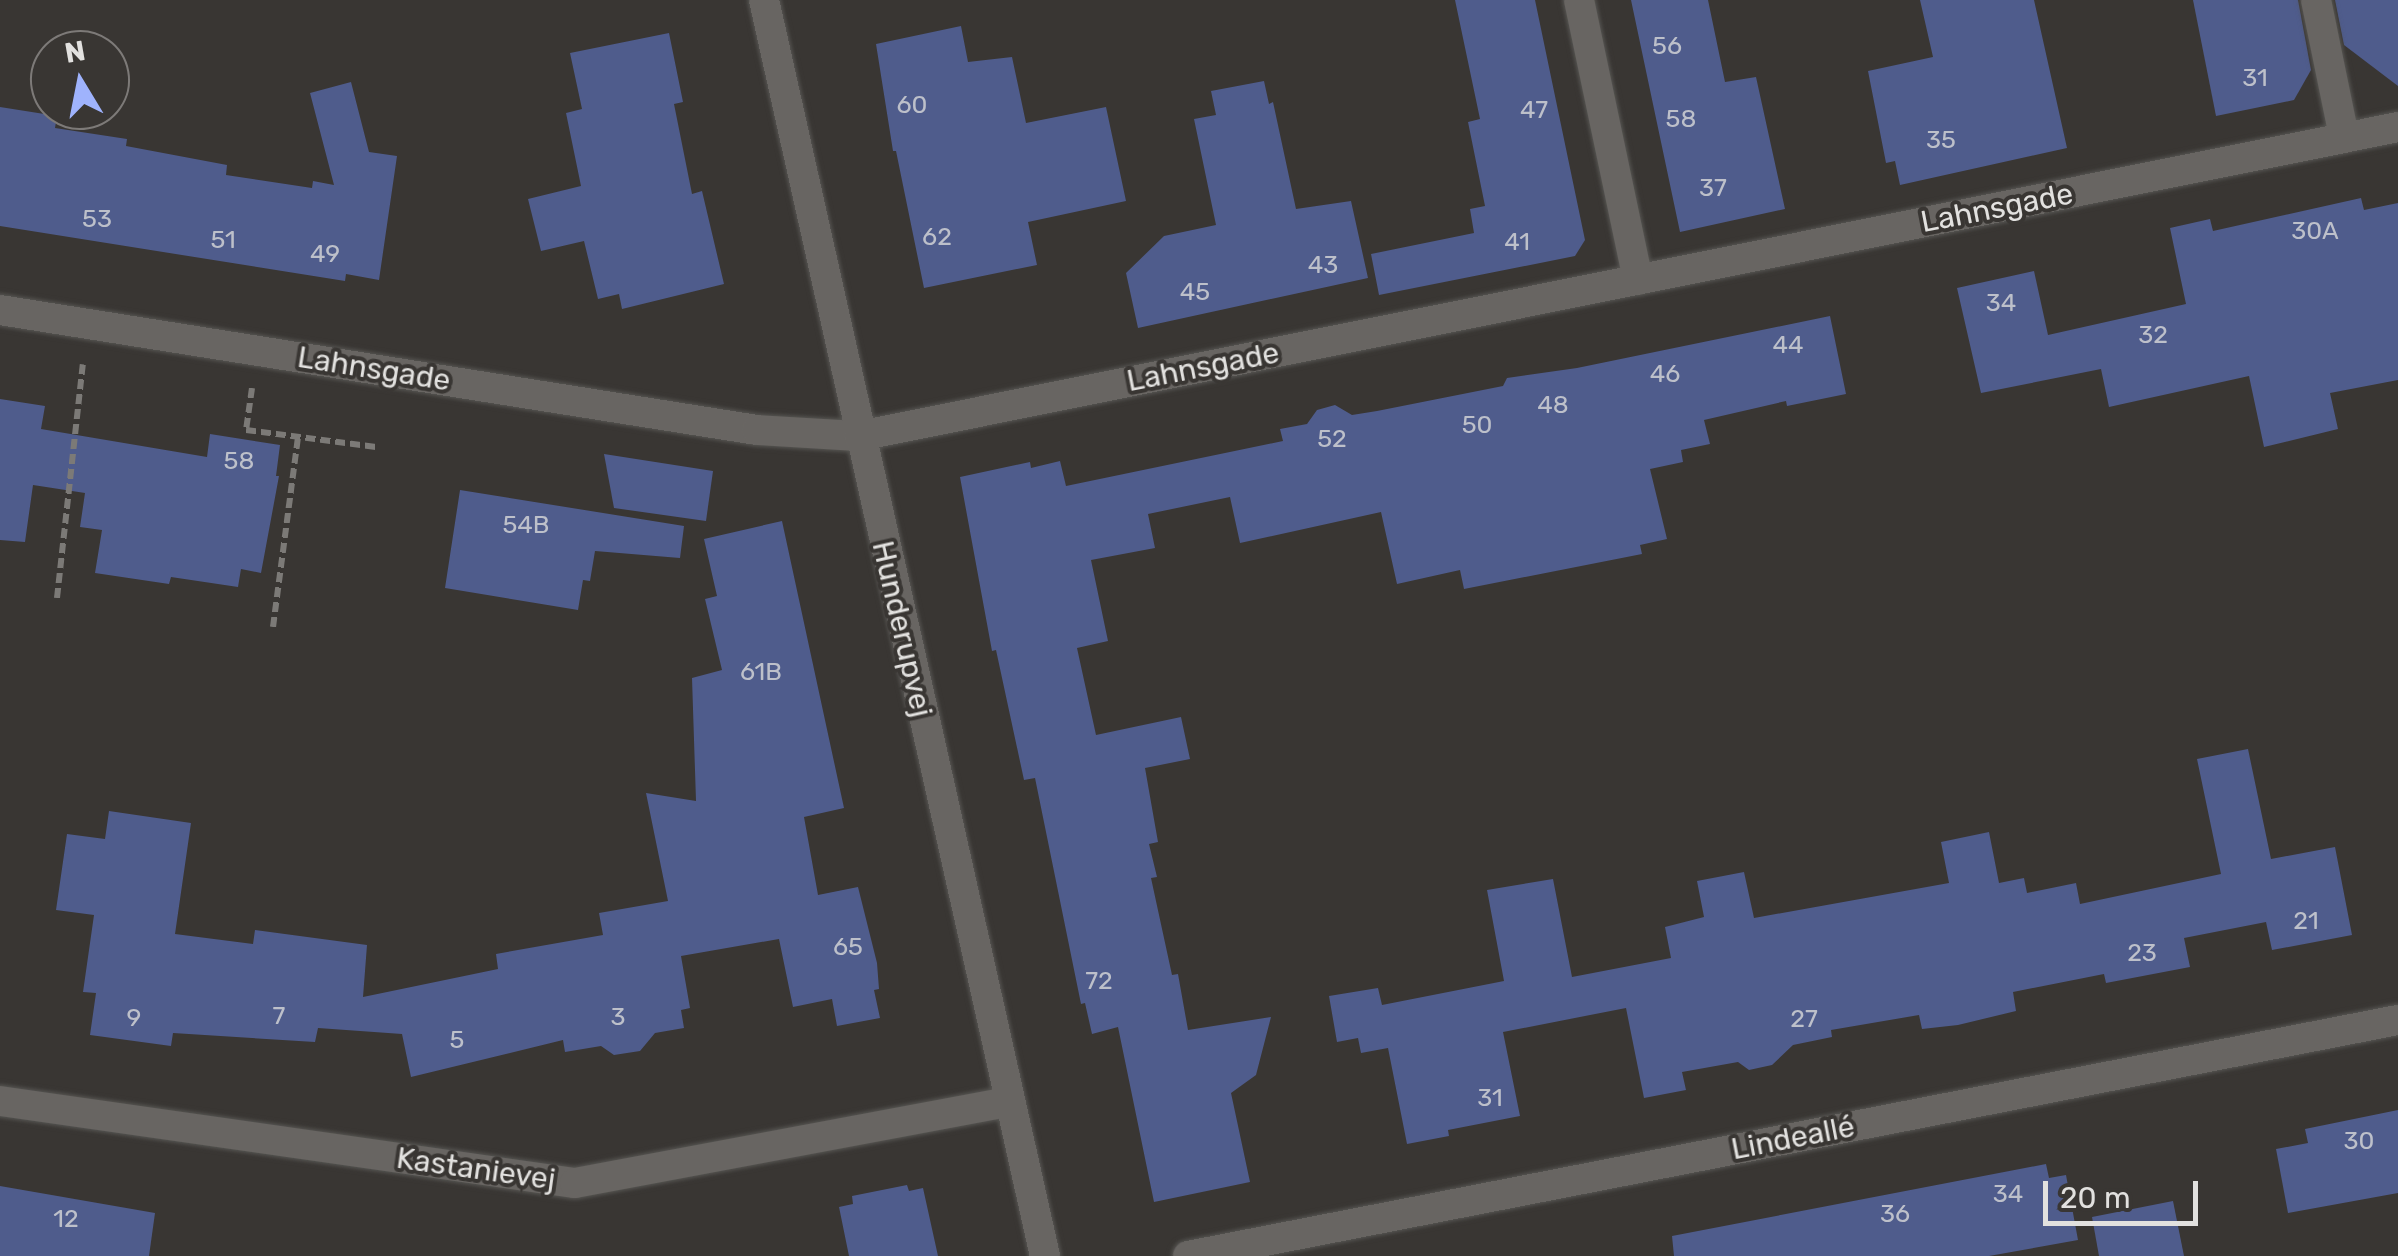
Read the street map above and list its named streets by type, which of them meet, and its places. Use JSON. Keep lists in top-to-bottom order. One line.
{"streets":{"street":["Lahnsgade","Hunderupvej","Lindeallé","Kastanievej"]},"crossings":[["Lahnsgade","Hunderupvej"],["Hunderupvej","Kastanievej"]],"house_numbers":["56","31","60","47","58","35","37","53","30A","62","51","41","49","43","45","34","32","44","46","48","50","52","58","54B","61B","21","65","23","72","7","3","9","27","5","31","30","34","36","12"],"scale_bar":"20 m","north":"top"}
